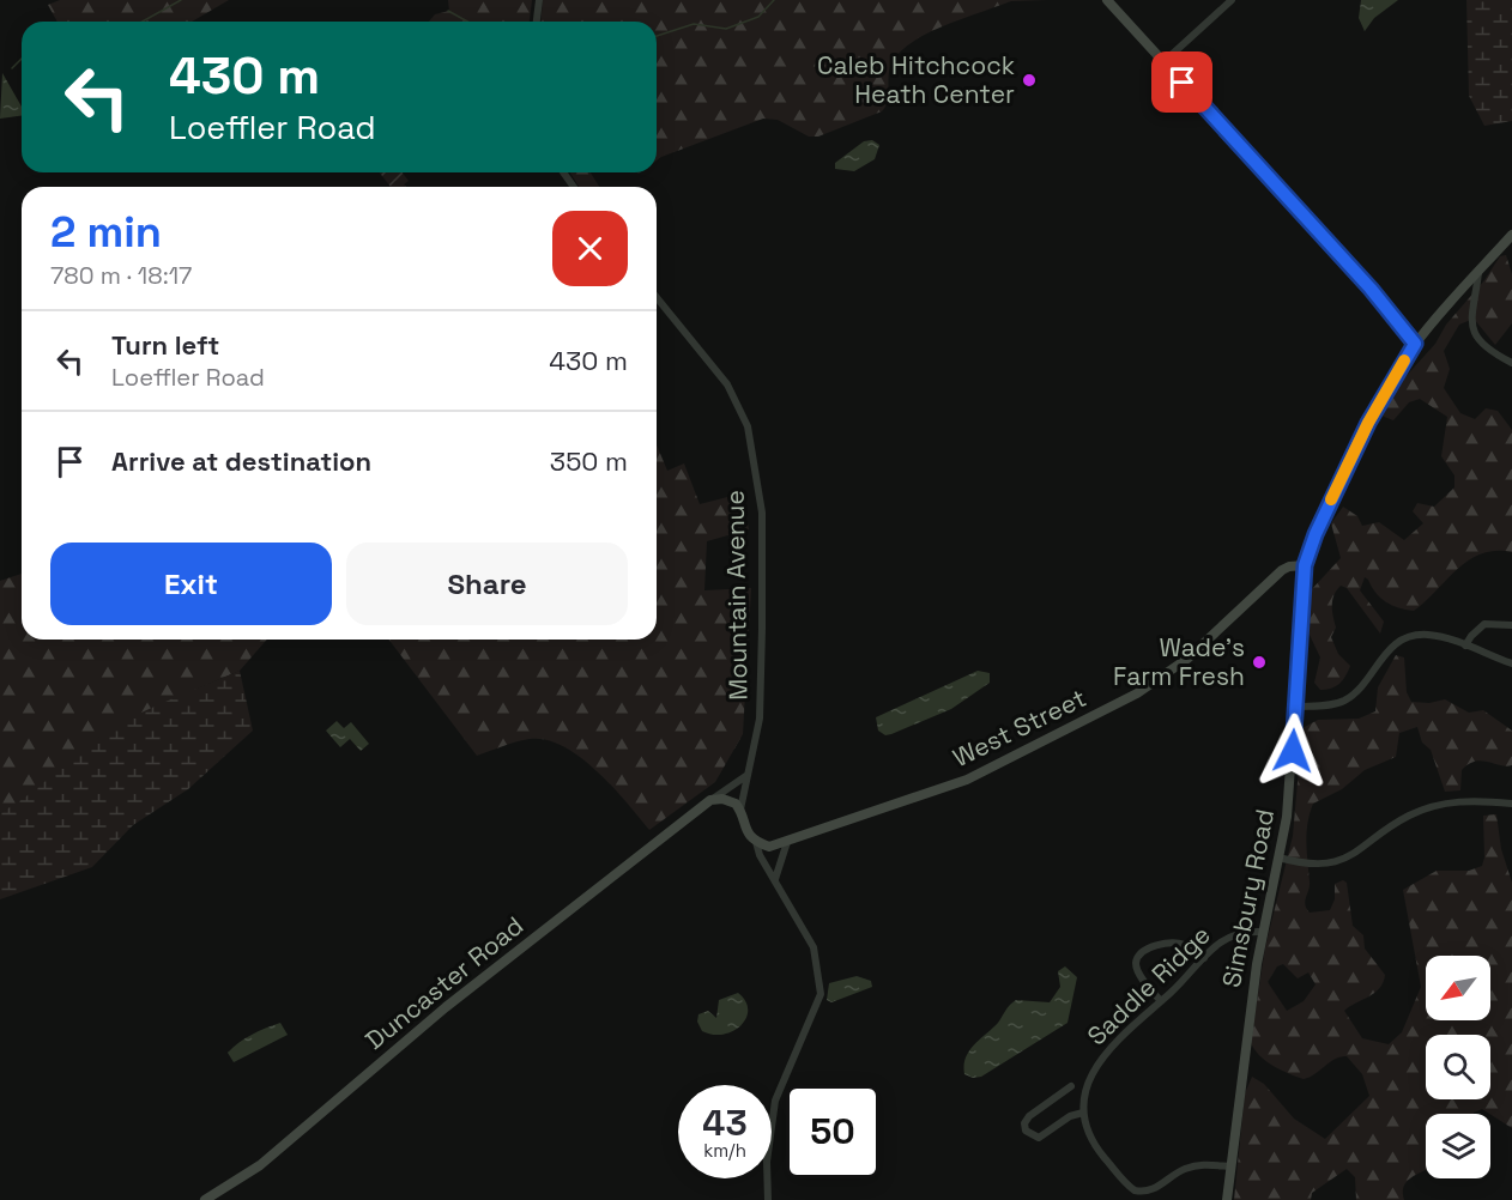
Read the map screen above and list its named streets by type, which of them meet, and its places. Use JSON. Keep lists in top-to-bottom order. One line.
{"streets":{"main road":["West Street","Simsbury Road","Duncaster Road"],"street":["Mountain Avenue","Saddle Ridge"]},"crossings":[["Mountain Avenue","Duncaster Road"],["West Street","Simsbury Road"],["Simsbury Road","Saddle Ridge"]],"places":["Caleb Hitchcock Heath Center","Wade's Farm Fresh"],"north":"bottom left","page":{"turn":["430 m","Loeffler Road"],"heading":["2 min","780 m · 18:17"],"list":[{"name":"Turn left","note":"Loeffler Road","value":"430 m"},{"name":"Arrive at destination","value":"350 m"}],"buttons":["Exit","Share"],"speed":"43 km/h","limit":"50"}}
